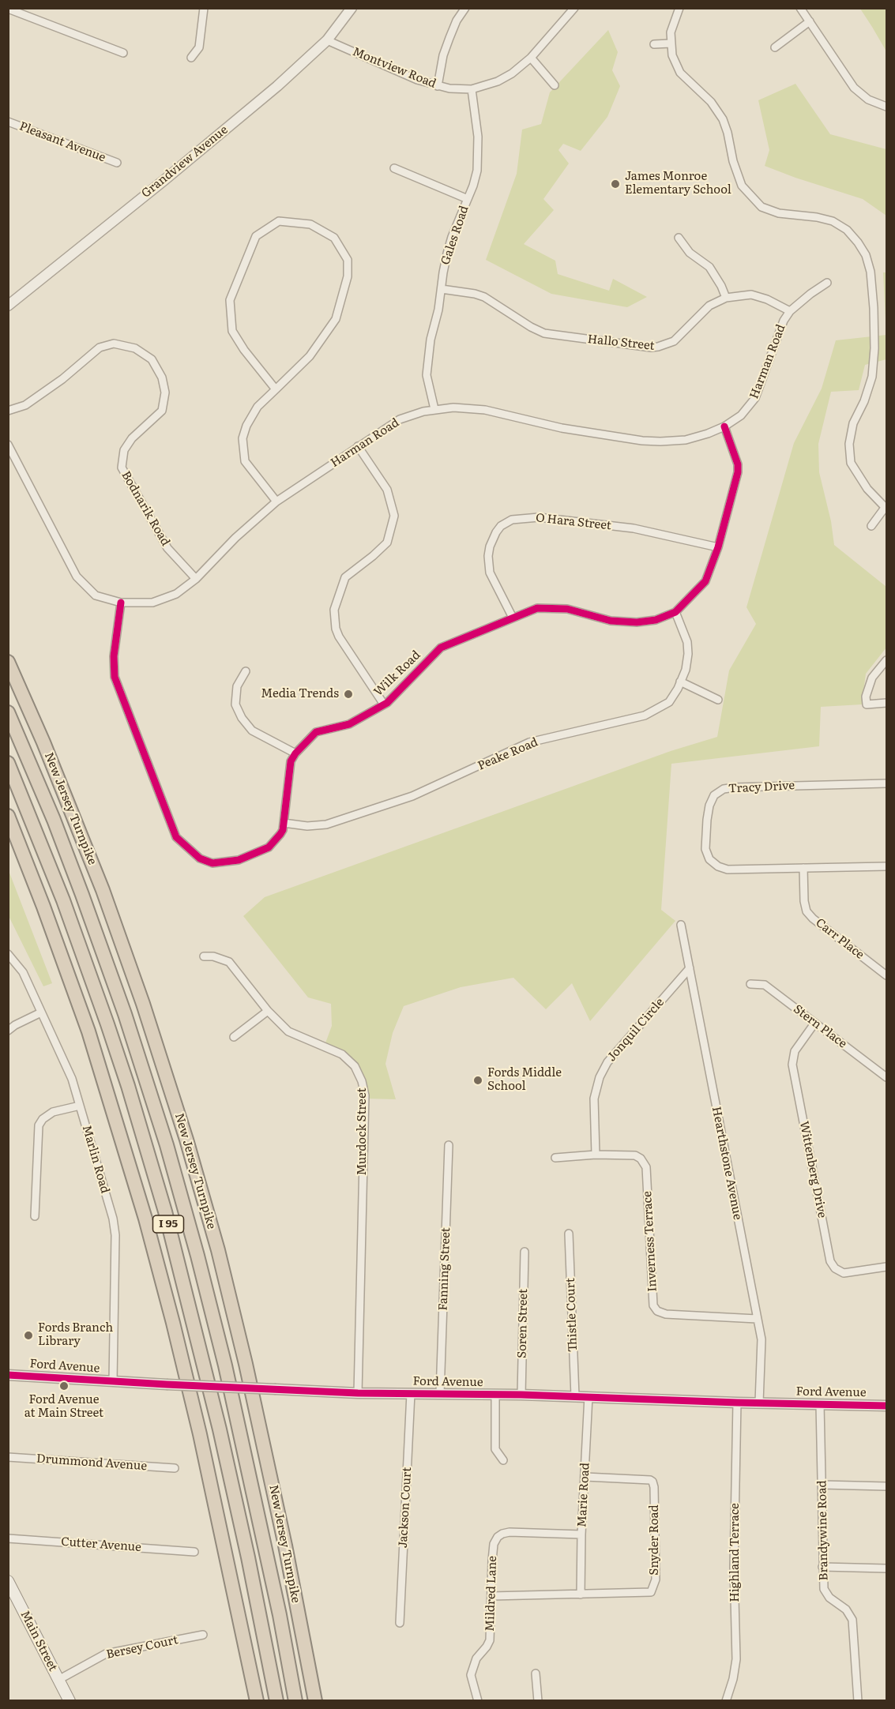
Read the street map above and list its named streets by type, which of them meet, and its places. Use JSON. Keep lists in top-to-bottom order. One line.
{"streets":{"highway":["New Jersey Turnpike","I 95"],"main road":["Main Street"],"street":["Montview Road","Pleasant Avenue","Grandview Avenue","Gales Road","Hallo Street","Harman Road","Bodnarik Road","O Hara Street","Wilk Road","Peake Road","Tracy Drive","Carr Place","Stern Place","Jonquil Circle","Murdock Street","Marlin Road","Hearthstone Avenue","Wittenberg Drive","Inverness Terrace","Fanning Street","Thistle Court","Soren Street","Ford Avenue","Drummond Avenue","Marie Road","Jackson Court","Brandywine Road","Snyder Road","Cutter Avenue","Highland Terrace","Mildred Lane","Bersey Court"]},"crossings":[["Montview Road","Grandview Avenue"],["Montview Road","Gales Road"],["Gales Road","Hallo Street"],["Gales Road","Harman Road"],["Hallo Street","Harman Road"],["Harman Road","Bodnarik Road"],["Harman Road","Wilk Road"],["O Hara Street","Wilk Road"],["Wilk Road","Peake Road"],["Tracy Drive","Carr Place"],["Stern Place","Wittenberg Drive"],["Jonquil Circle","Hearthstone Avenue"],["Jonquil Circle","Inverness Terrace"],["Murdock Street","Ford Avenue"],["Marlin Road","Ford Avenue"],["Hearthstone Avenue","Inverness Terrace"],["Hearthstone Avenue","Ford Avenue"],["Fanning Street","Ford Avenue"],["Thistle Court","Ford Avenue"],["Soren Street","Ford Avenue"],["Ford Avenue","Marie Road"],["Ford Avenue","Jackson Court"],["Ford Avenue","Brandywine Road"],["Ford Avenue","Highland Terrace"],["Marie Road","Snyder Road"],["Marie Road","Mildred Lane"],["Snyder Road","Mildred Lane"],["Main Street","Bersey Court"]],"places":["James Monroe Elementary School","Media Trends","Fords Middle School","Fords Branch Library","Ford Avenue at Main Street"]}
